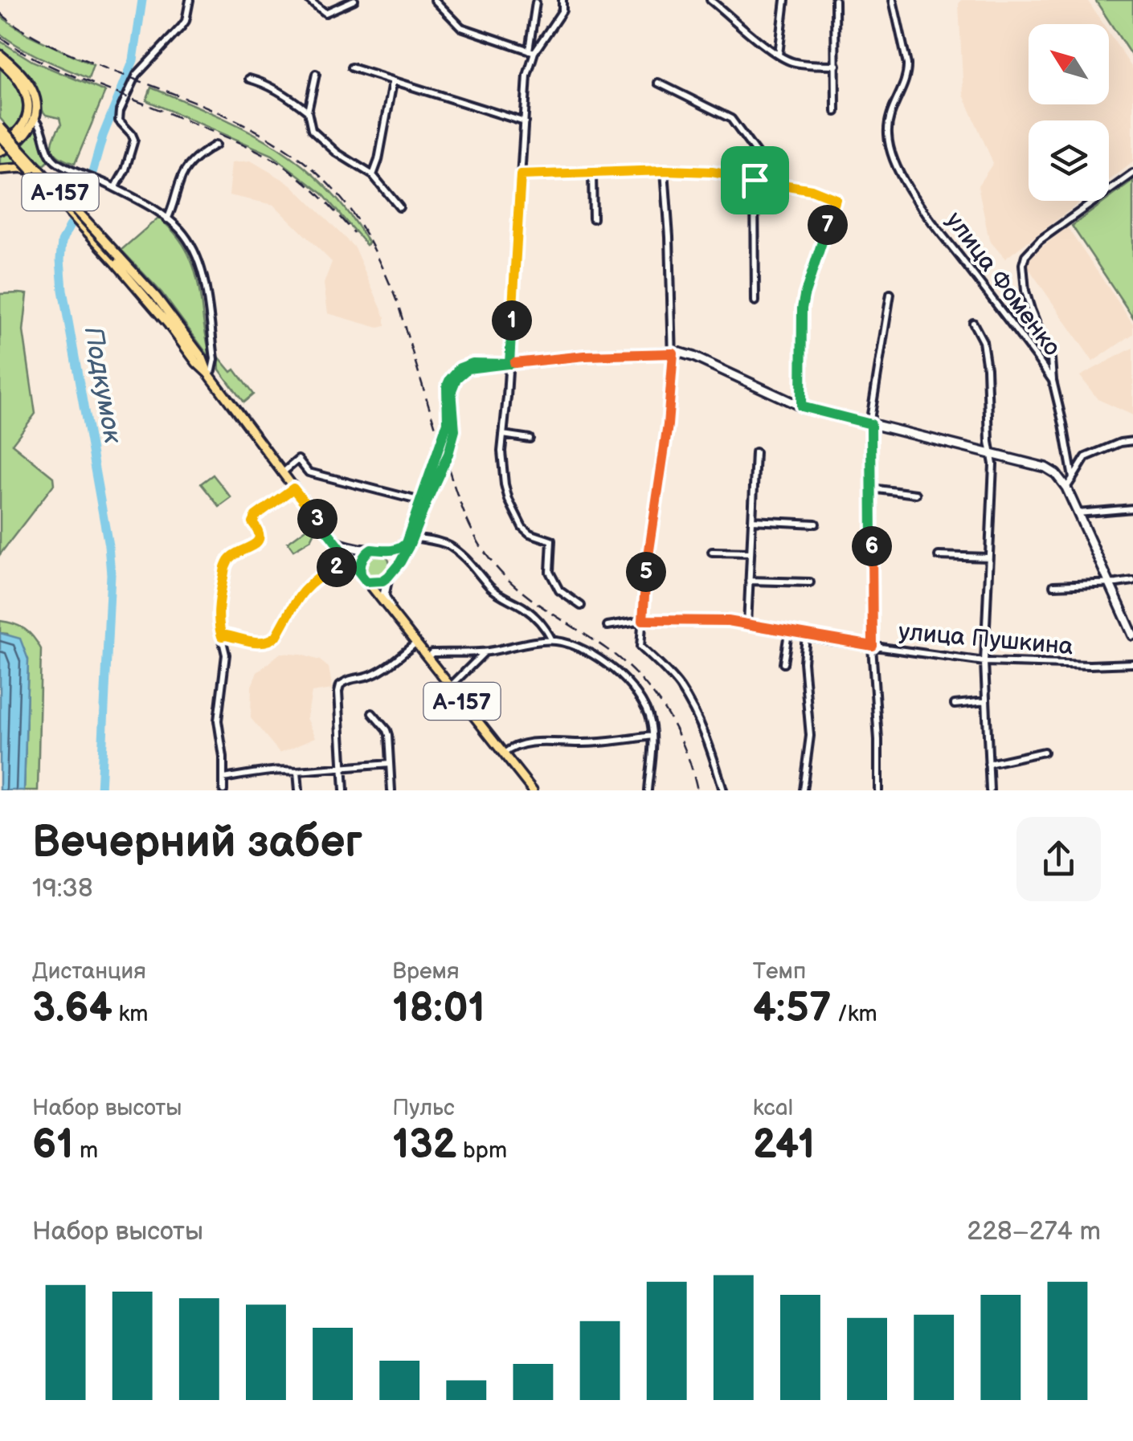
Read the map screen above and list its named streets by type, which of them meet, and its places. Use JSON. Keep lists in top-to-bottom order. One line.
{"streets":{"main road":["А-157"],"street":["улица Фоменко","улица Пушкина"]},"water":["Подкумок"],"north":"top left","page":{"pins":["7","1","3","6","2","5"],"heading":["Вечерний забег","19:38"],"stats":[["Дистанция","3.64 km"],["Время","18:01"],["Темп","4:57 /km"],["Набор высоты","61 m"],["Пульс","132 bpm"],["kcal","241"]],"chart":["Набор высоты","228–274 m"]}}
